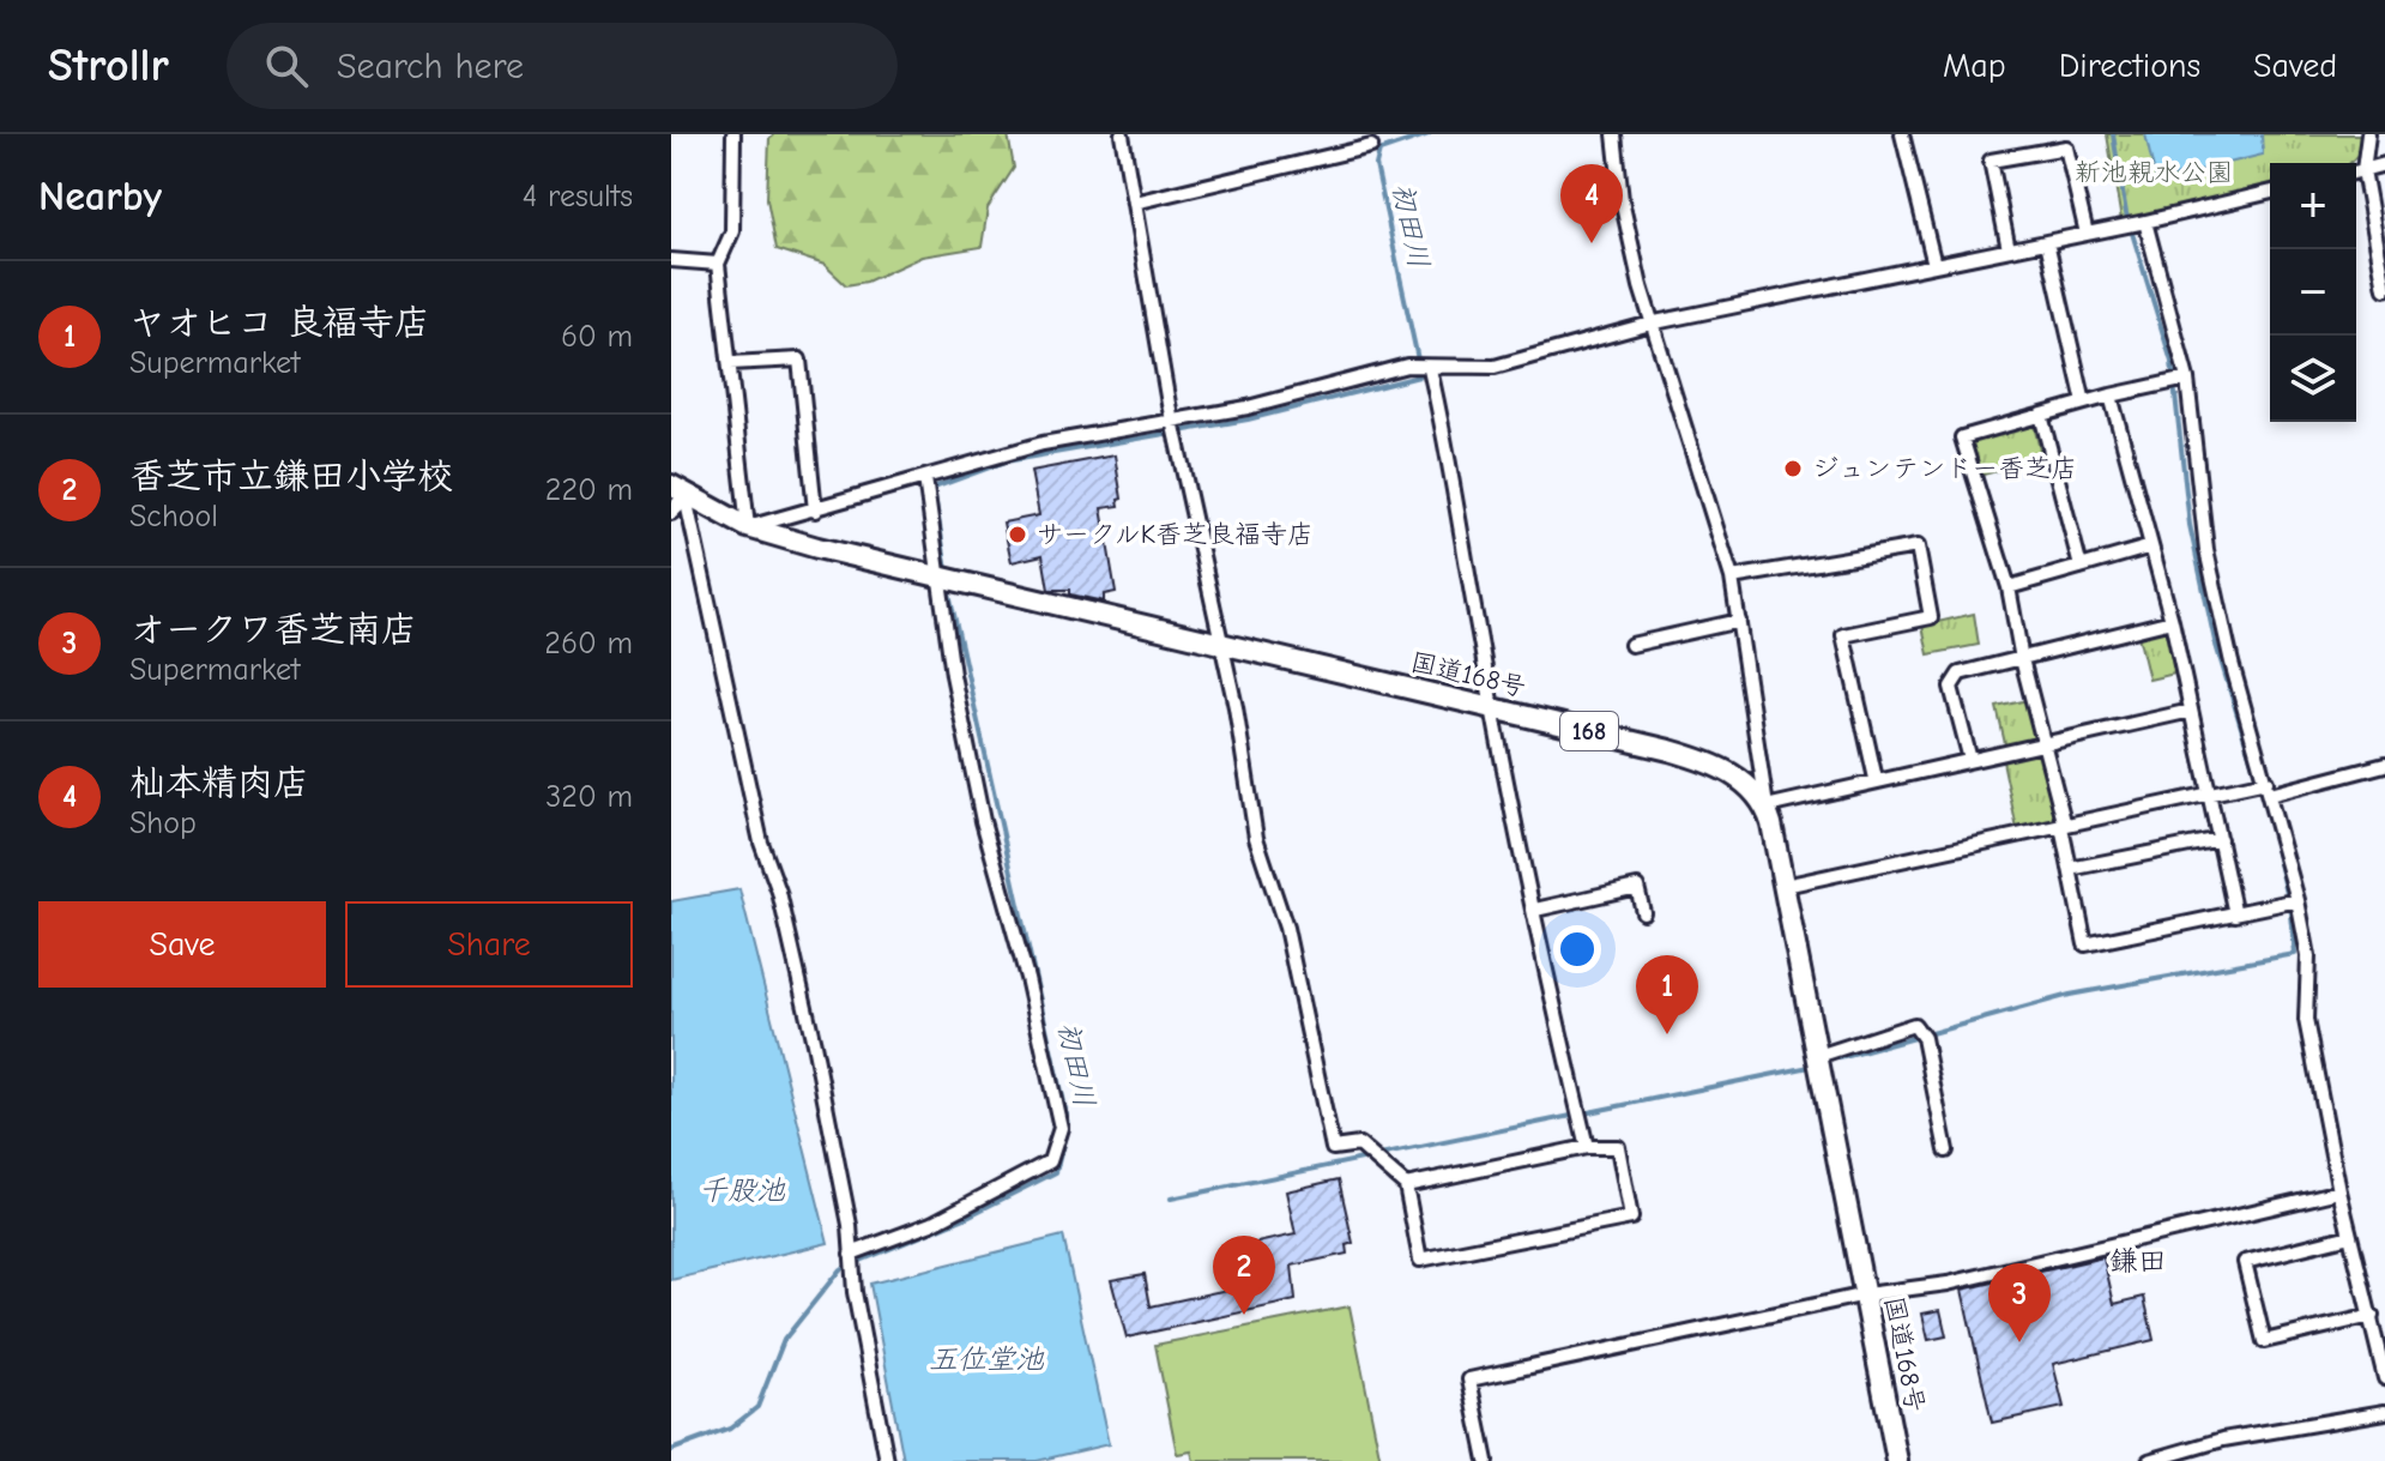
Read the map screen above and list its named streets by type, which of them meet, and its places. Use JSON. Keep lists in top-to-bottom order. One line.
{"streets":{"highway":["国道168号","168"]},"districts":["鎌田"],"water":["初田川","千股池","五位堂池"],"parks":["新池親水公園"],"places":["ジュンテンドー香芝店","サークルK香芝良福寺店"],"page":{"header":"Strollr","search":"Search here","nav":["Map","Directions","Saved"],"heading":["Nearby","4 results"],"map_buttons":["+","−"],"pins":["4","1","2","3"],"list":[{"mark":"1","name":"ヤオヒコ 良福寺店","note":"Supermarket","value":"60 m"},{"mark":"2","name":"香芝市立鎌田小学校","note":"School","value":"220 m"},{"mark":"3","name":"オークワ香芝南店","note":"Supermarket","value":"260 m"},{"mark":"4","name":"杣本精肉店","note":"Shop","value":"320 m"}],"buttons":["Save","Share"]}}
